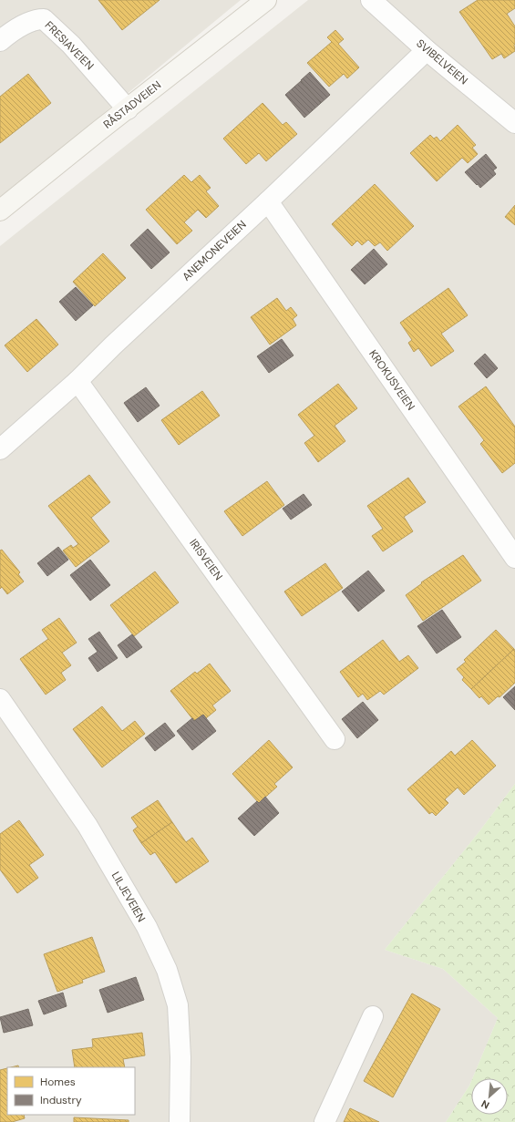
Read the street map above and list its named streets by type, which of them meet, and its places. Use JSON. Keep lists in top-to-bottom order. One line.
{"streets":{"main road":["RÅSTADVEIEN"],"street":["FRESIAVEIEN","SVIBELVEIEN","ANEMONEVEIEN","KROKUSVEIEN","IRISVEIEN","LILJEVEIEN"]},"crossings":[["FRESIAVEIEN","RÅSTADVEIEN"],["SVIBELVEIEN","ANEMONEVEIEN"],["ANEMONEVEIEN","KROKUSVEIEN"],["ANEMONEVEIEN","IRISVEIEN"]],"legend":["Homes","Industry"],"north":"bottom left"}
